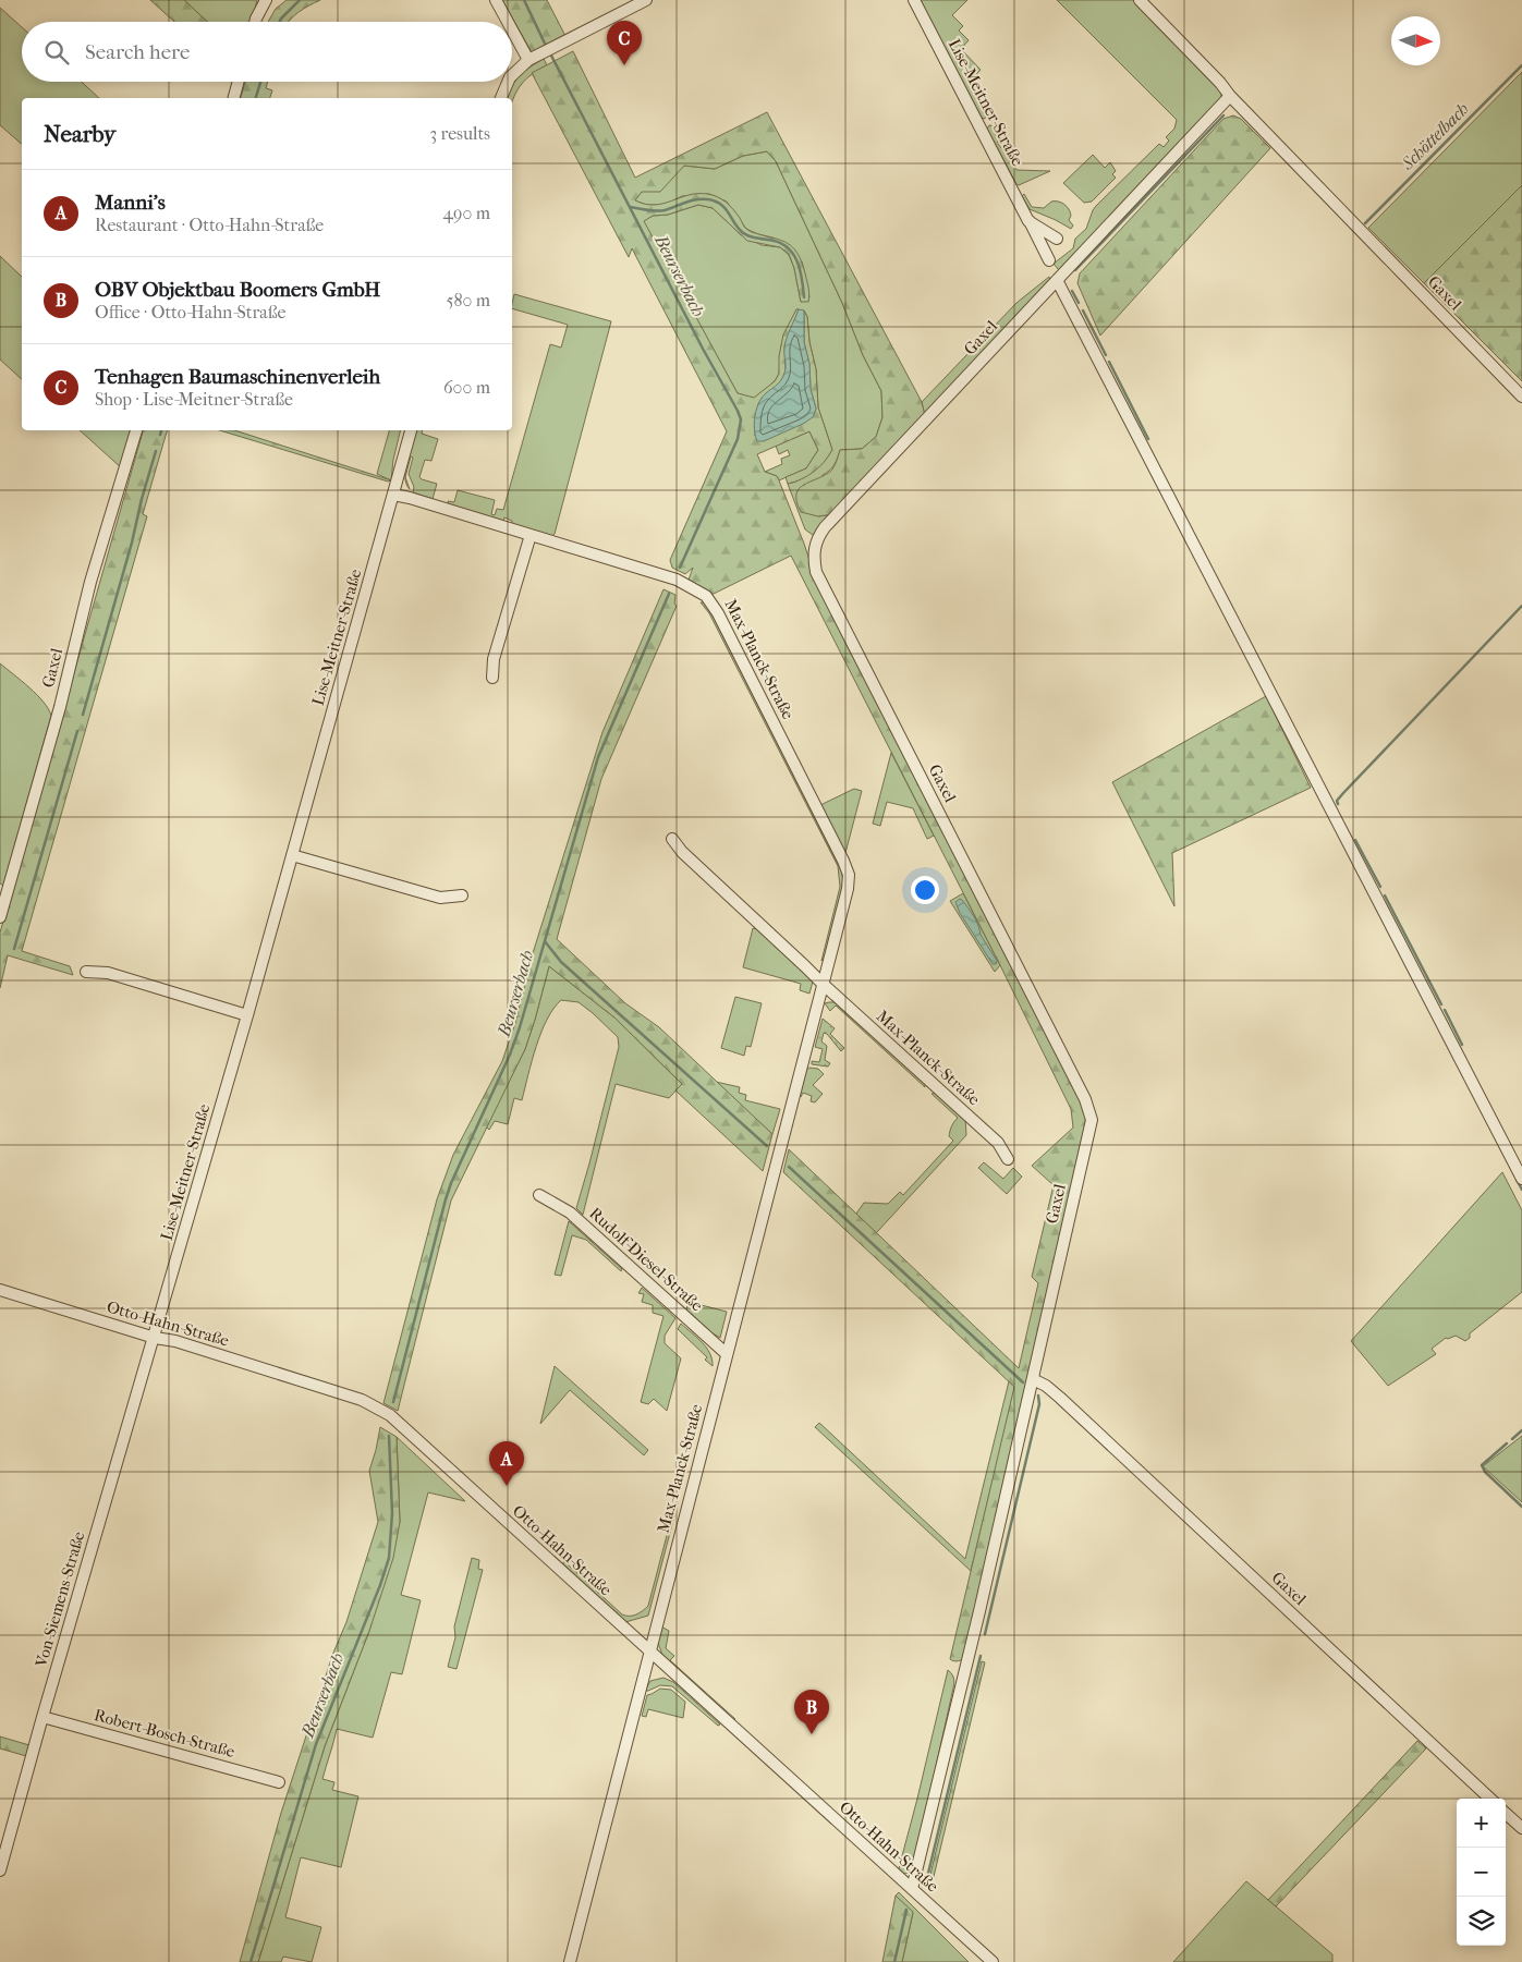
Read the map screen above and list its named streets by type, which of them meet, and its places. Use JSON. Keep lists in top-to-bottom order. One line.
{"streets":{"street":["Lise-Meitner-Straße","Gaxel","Max-Planck-Straße","Rudolf-Diesel-Straße","Otto-Hahn-Straße","Von-Siemens-Straße","Robert-Bosch-Straße"]},"crossings":[["Lise-Meitner-Straße","Max-Planck-Straße"],["Lise-Meitner-Straße","Otto-Hahn-Straße"],["Lise-Meitner-Straße","Von-Siemens-Straße"],["Gaxel","Otto-Hahn-Straße"],["Max-Planck-Straße","Rudolf-Diesel-Straße"],["Max-Planck-Straße","Otto-Hahn-Straße"],["Otto-Hahn-Straße","Von-Siemens-Straße"],["Von-Siemens-Straße","Robert-Bosch-Straße"]],"water":["Schöttelbach","Beurserbach"],"north":"right","page":{"pins":["C","A","B"],"search":"Search here","heading":["Nearby","3 results"],"list":[{"mark":"A","name":"Manni's","note":"Restaurant · Otto-Hahn-Straße","value":"490 m"},{"mark":"B","name":"OBV Objektbau Boomers GmbH","note":"Office · Otto-Hahn-Straße","value":"580 m"},{"mark":"C","name":"Tenhagen Baumaschinenverleih","note":"Shop · Lise-Meitner-Straße","value":"600 m"}],"map_buttons":["+","−"]}}
